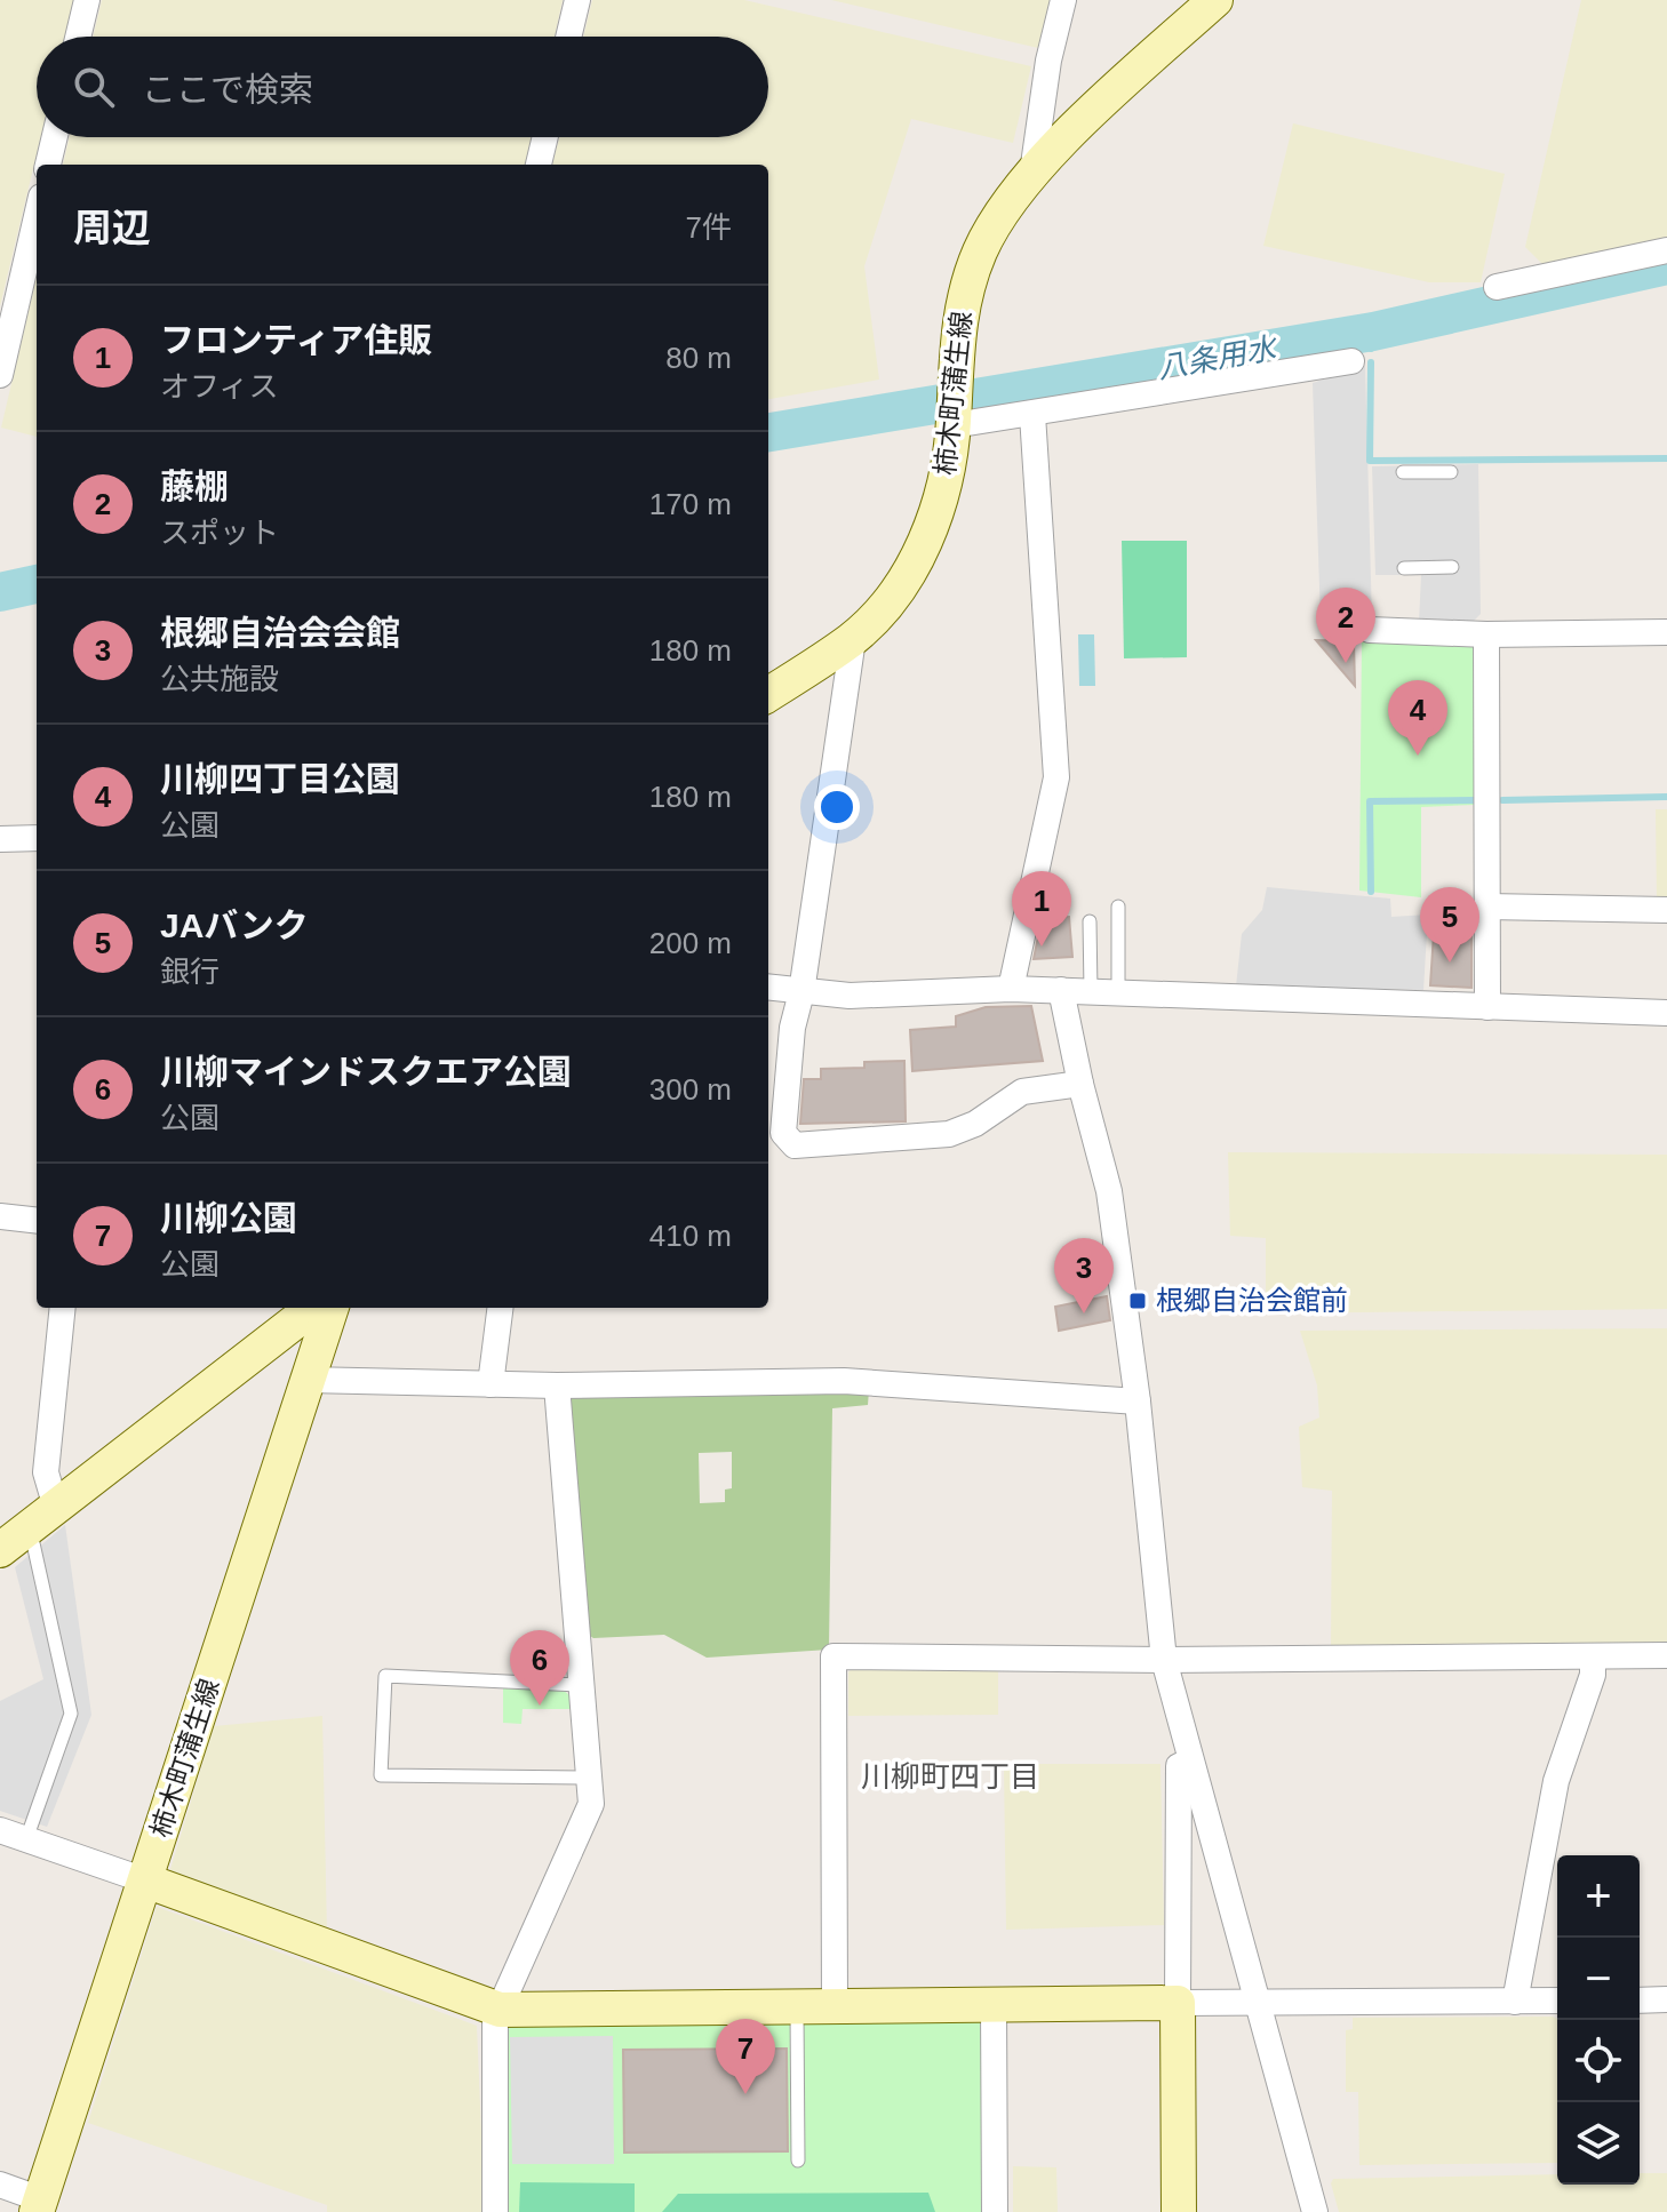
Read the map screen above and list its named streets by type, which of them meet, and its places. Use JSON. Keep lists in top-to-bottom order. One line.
{"streets":{"main road":["柿木町蒲生線"]},"districts":["川柳町四丁目"],"water":["八条用水"],"places":{"transit":["根郷自治会館前"]},"page":{"search":"ここで検索","heading":["周辺","7件"],"list":[{"mark":"1","name":"フロンティア住販","note":"オフィス","value":"80 m"},{"mark":"2","name":"藤棚","note":"スポット","value":"170 m"},{"mark":"3","name":"根郷自治会会館","note":"公共施設","value":"180 m"},{"mark":"4","name":"川柳四丁目公園","note":"公園","value":"180 m"},{"mark":"5","name":"JAバンク","note":"銀行","value":"200 m"},{"mark":"6","name":"川柳マインドスクエア公園","note":"公園","value":"300 m"},{"mark":"7","name":"川柳公園","note":"公園","value":"410 m"}],"pins":["2","4","1","5","3","6","7"],"map_buttons":["+","−"]}}
